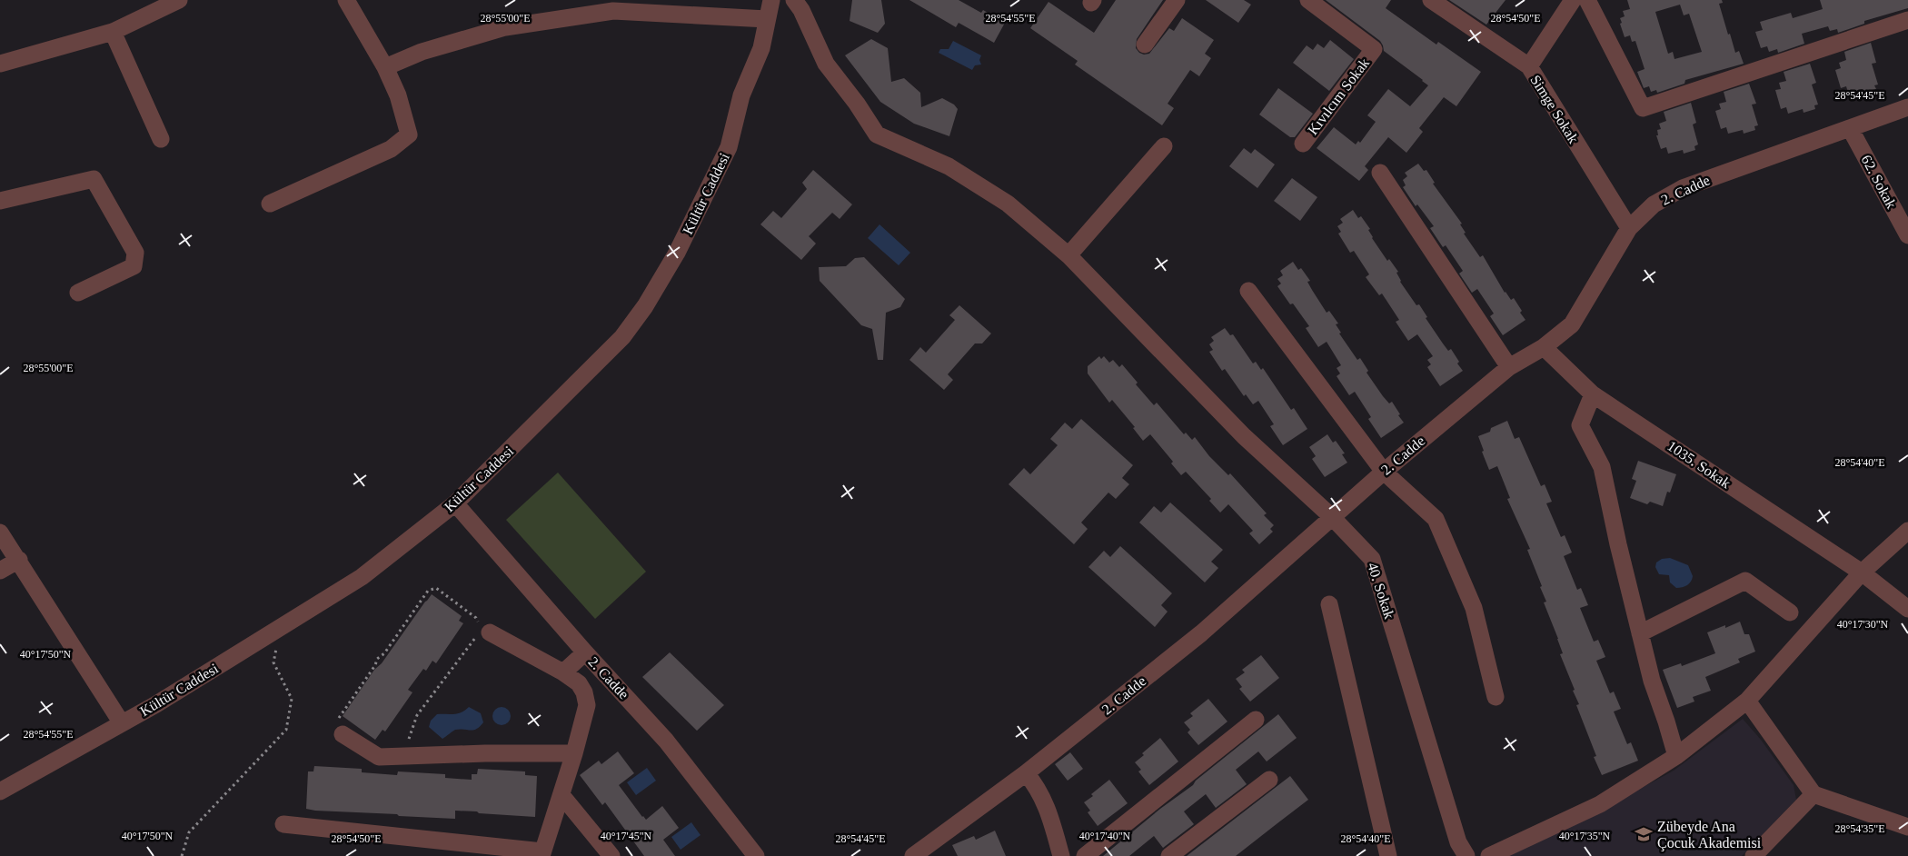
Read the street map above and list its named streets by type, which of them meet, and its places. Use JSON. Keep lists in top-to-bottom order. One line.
{"streets":{"street":["Kıvılcım Sokak","Simge Sokak","62. Sokak","2. Cadde","Kültür Caddesi","1035. Sokak","40. Sokak"]},"crossings":[["Simge Sokak","2. Cadde"],["62. Sokak","2. Cadde"],["2. Cadde","Kültür Caddesi"],["2. Cadde","1035. Sokak"],["2. Cadde","40. Sokak"]],"places":{"school or university":["Zübeyde Ana Çocuk Akademisi"]},"coordinates":["28°54'50\"E","28°55'00\"E","28°54'55\"E","28°54'45\"E","28°54'40\"E","40°17'30\"N","40°17'50\"N","28°54'35\"E","40°17'45\"N","40°17'40\"N","40°17'35\"N"]}
